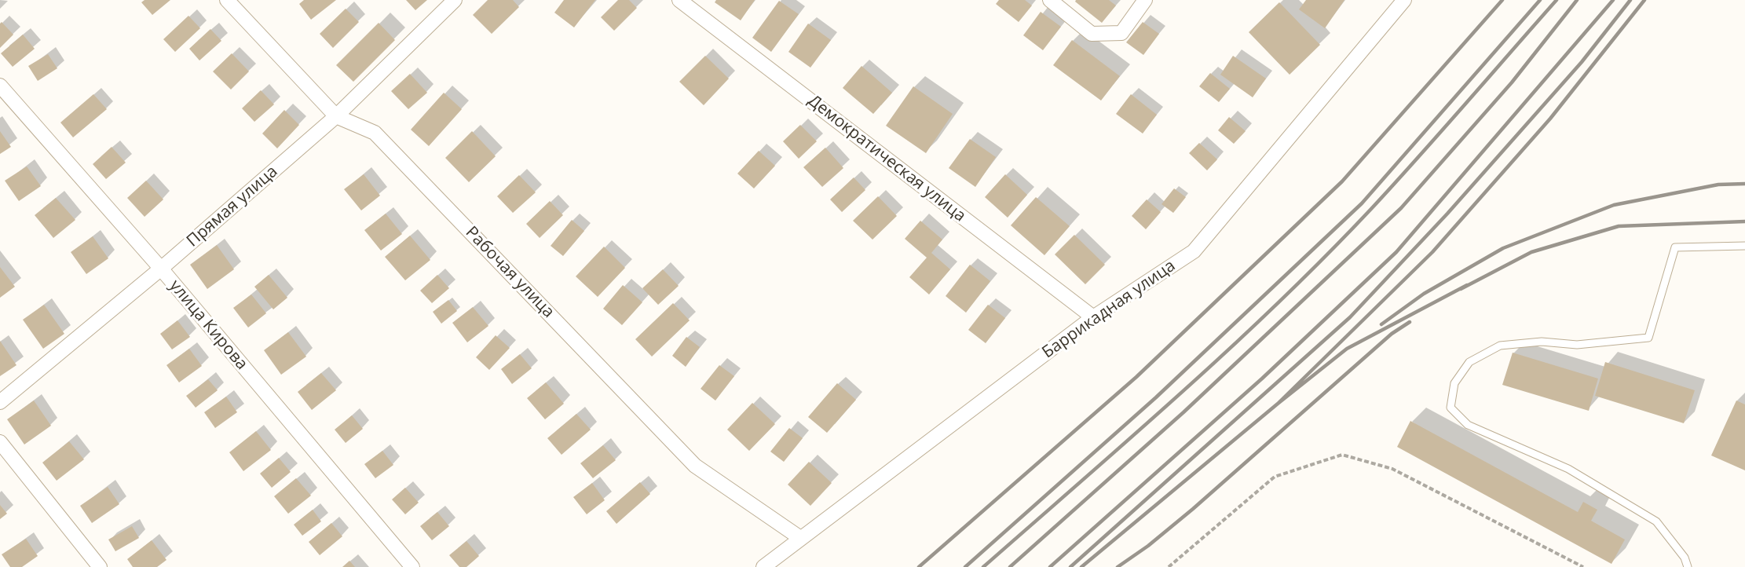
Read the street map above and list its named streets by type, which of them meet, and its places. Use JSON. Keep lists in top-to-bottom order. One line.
{"streets":{"street":["Демократическая улица","Прямая улица","Рабочая улица","Баррикадная улица","улица Кирова"]},"crossings":[["Демократическая улица","Баррикадная улица"],["Прямая улица","Рабочая улица"],["Прямая улица","улица Кирова"],["Рабочая улица","Баррикадная улица"]]}
